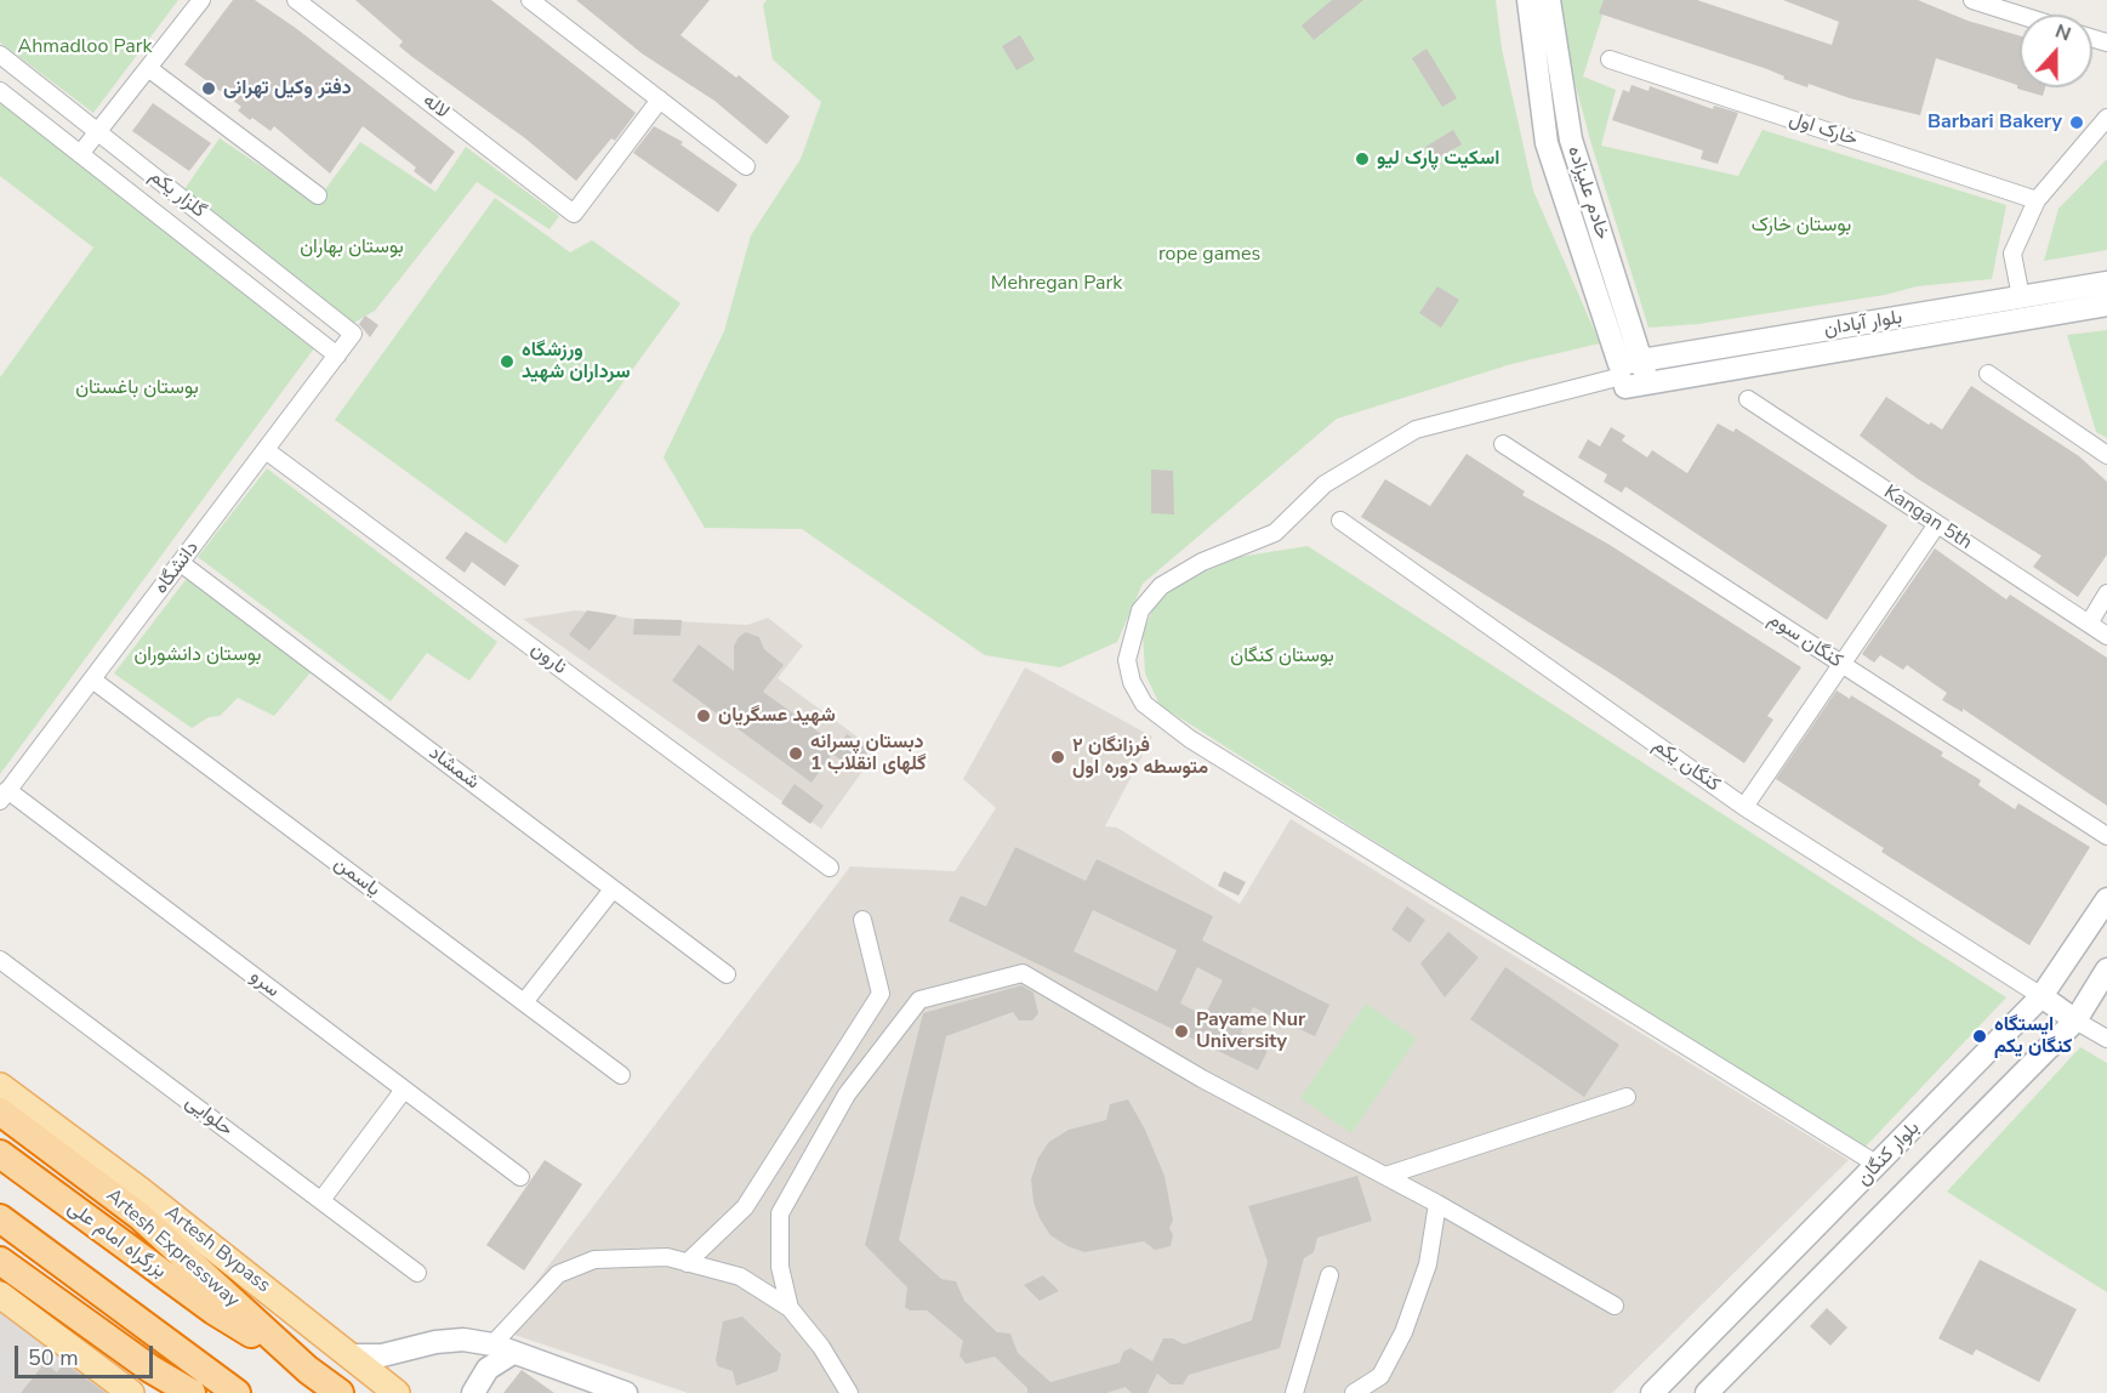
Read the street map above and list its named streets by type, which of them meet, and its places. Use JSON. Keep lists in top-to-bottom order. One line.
{"streets":{"highway":["بزرگراه امام علی","Artesh Expressway"],"main road":["خادم علیزاده","بلوار آبادان","بلوار کنگان","Artesh Bypass"],"street":["لاله","خارک اول","گلزار یکم","Kangan 5th","دانشگاه","کنگان سوم","نارون","کنگان یکم","شمشاد","یاسمن","سرو","حلوایی"]},"crossings":[["خادم علیزاده","بلوار آبادان"],["گلزار یکم","دانشگاه"],["دانشگاه","نارون"],["دانشگاه","شمشاد"],["دانشگاه","یاسمن"],["دانشگاه","سرو"],["کنگان یکم","بلوار کنگان"],["بزرگراه امام علی","Artesh Expressway"]],"parks":["Ahmadloo Park","بوستان خارک","بوستان بهاران","rope games","Mehregan Park","بوستان باغستان","بوستان دانشوران","بوستان کنگان"],"places":["دفتر وکیل تهرانی","Barbari Bakery","اسکیت پارک لیو","ورزشگاه سرداران شهید","شهید عسگریان","دبستان پسرانه گلهای انقلاب 1","فرزانگان ۲ متوسطه دوره اول","Payame Nur University","ایستگاه کنگان یکم"],"scale_bar":"50 m","north":"top"}
